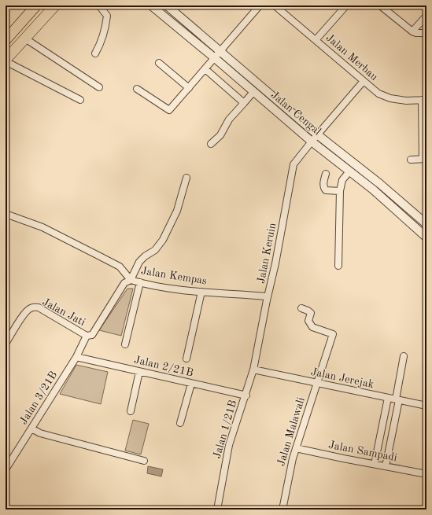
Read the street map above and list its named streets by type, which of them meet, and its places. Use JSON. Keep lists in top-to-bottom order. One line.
{"streets":{"street":["Jalan Merbau","Jalan Cengal","Jalan Keruin","Jalan Kempas","Jalan Jati","Jalan 2/21B","Jalan Jerejak","Jalan 3/21B","Jalan 1/21B","Jalan Malawali","Jalan Sampadi"]},"crossings":[["Jalan Merbau","Jalan Keruin"],["Jalan Cengal","Jalan Keruin"],["Jalan Keruin","Jalan Kempas"],["Jalan Keruin","Jalan Jerejak"],["Jalan Keruin","Jalan 1/21B"],["Jalan Kempas","Jalan Jati"],["Jalan Kempas","Jalan 3/21B"],["Jalan Jati","Jalan 3/21B"],["Jalan 2/21B","Jalan 3/21B"],["Jalan 2/21B","Jalan 1/21B"],["Jalan Jerejak","Jalan 1/21B"],["Jalan Jerejak","Jalan Malawali"],["Jalan Malawali","Jalan Sampadi"]]}
